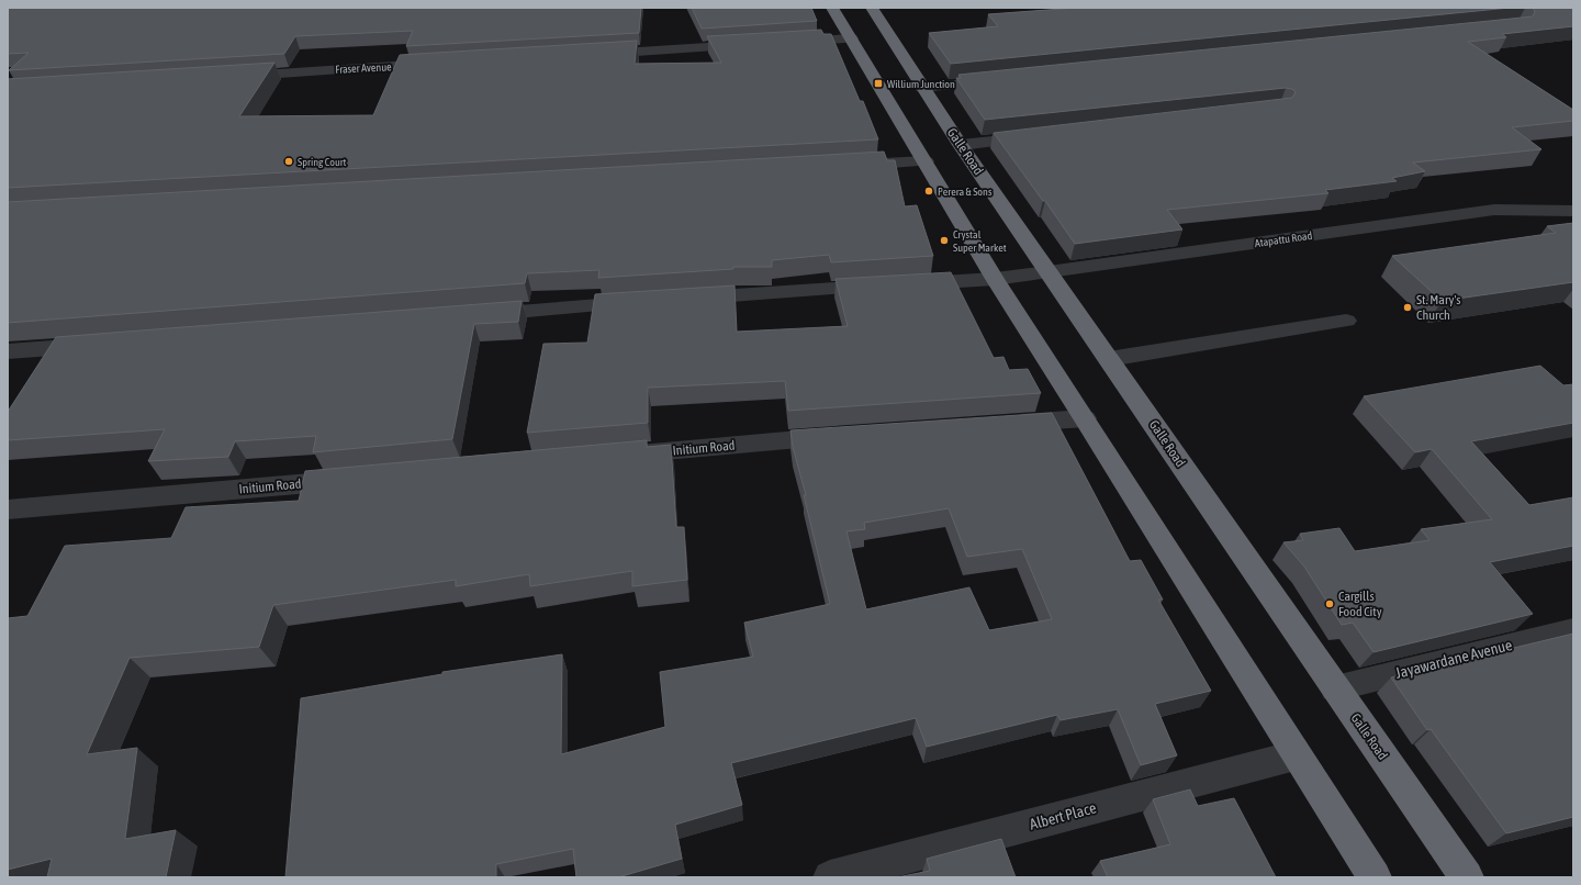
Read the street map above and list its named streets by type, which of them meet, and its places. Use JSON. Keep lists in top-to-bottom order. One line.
{"streets":{"highway":["Galle Road"],"street":["Fraser Avenue","Atapattu Road","Initium Road","Jayawardane Avenue","Albert Place"]},"crossings":[["Galle Road","Atapattu Road"],["Galle Road","Jayawardane Avenue"]],"places":{"transit":["Willium Junction"],"other":["Spring Court","Perera & Sons","Crystal Super Market","St. Mary's Church","Cargills Food City"]}}
